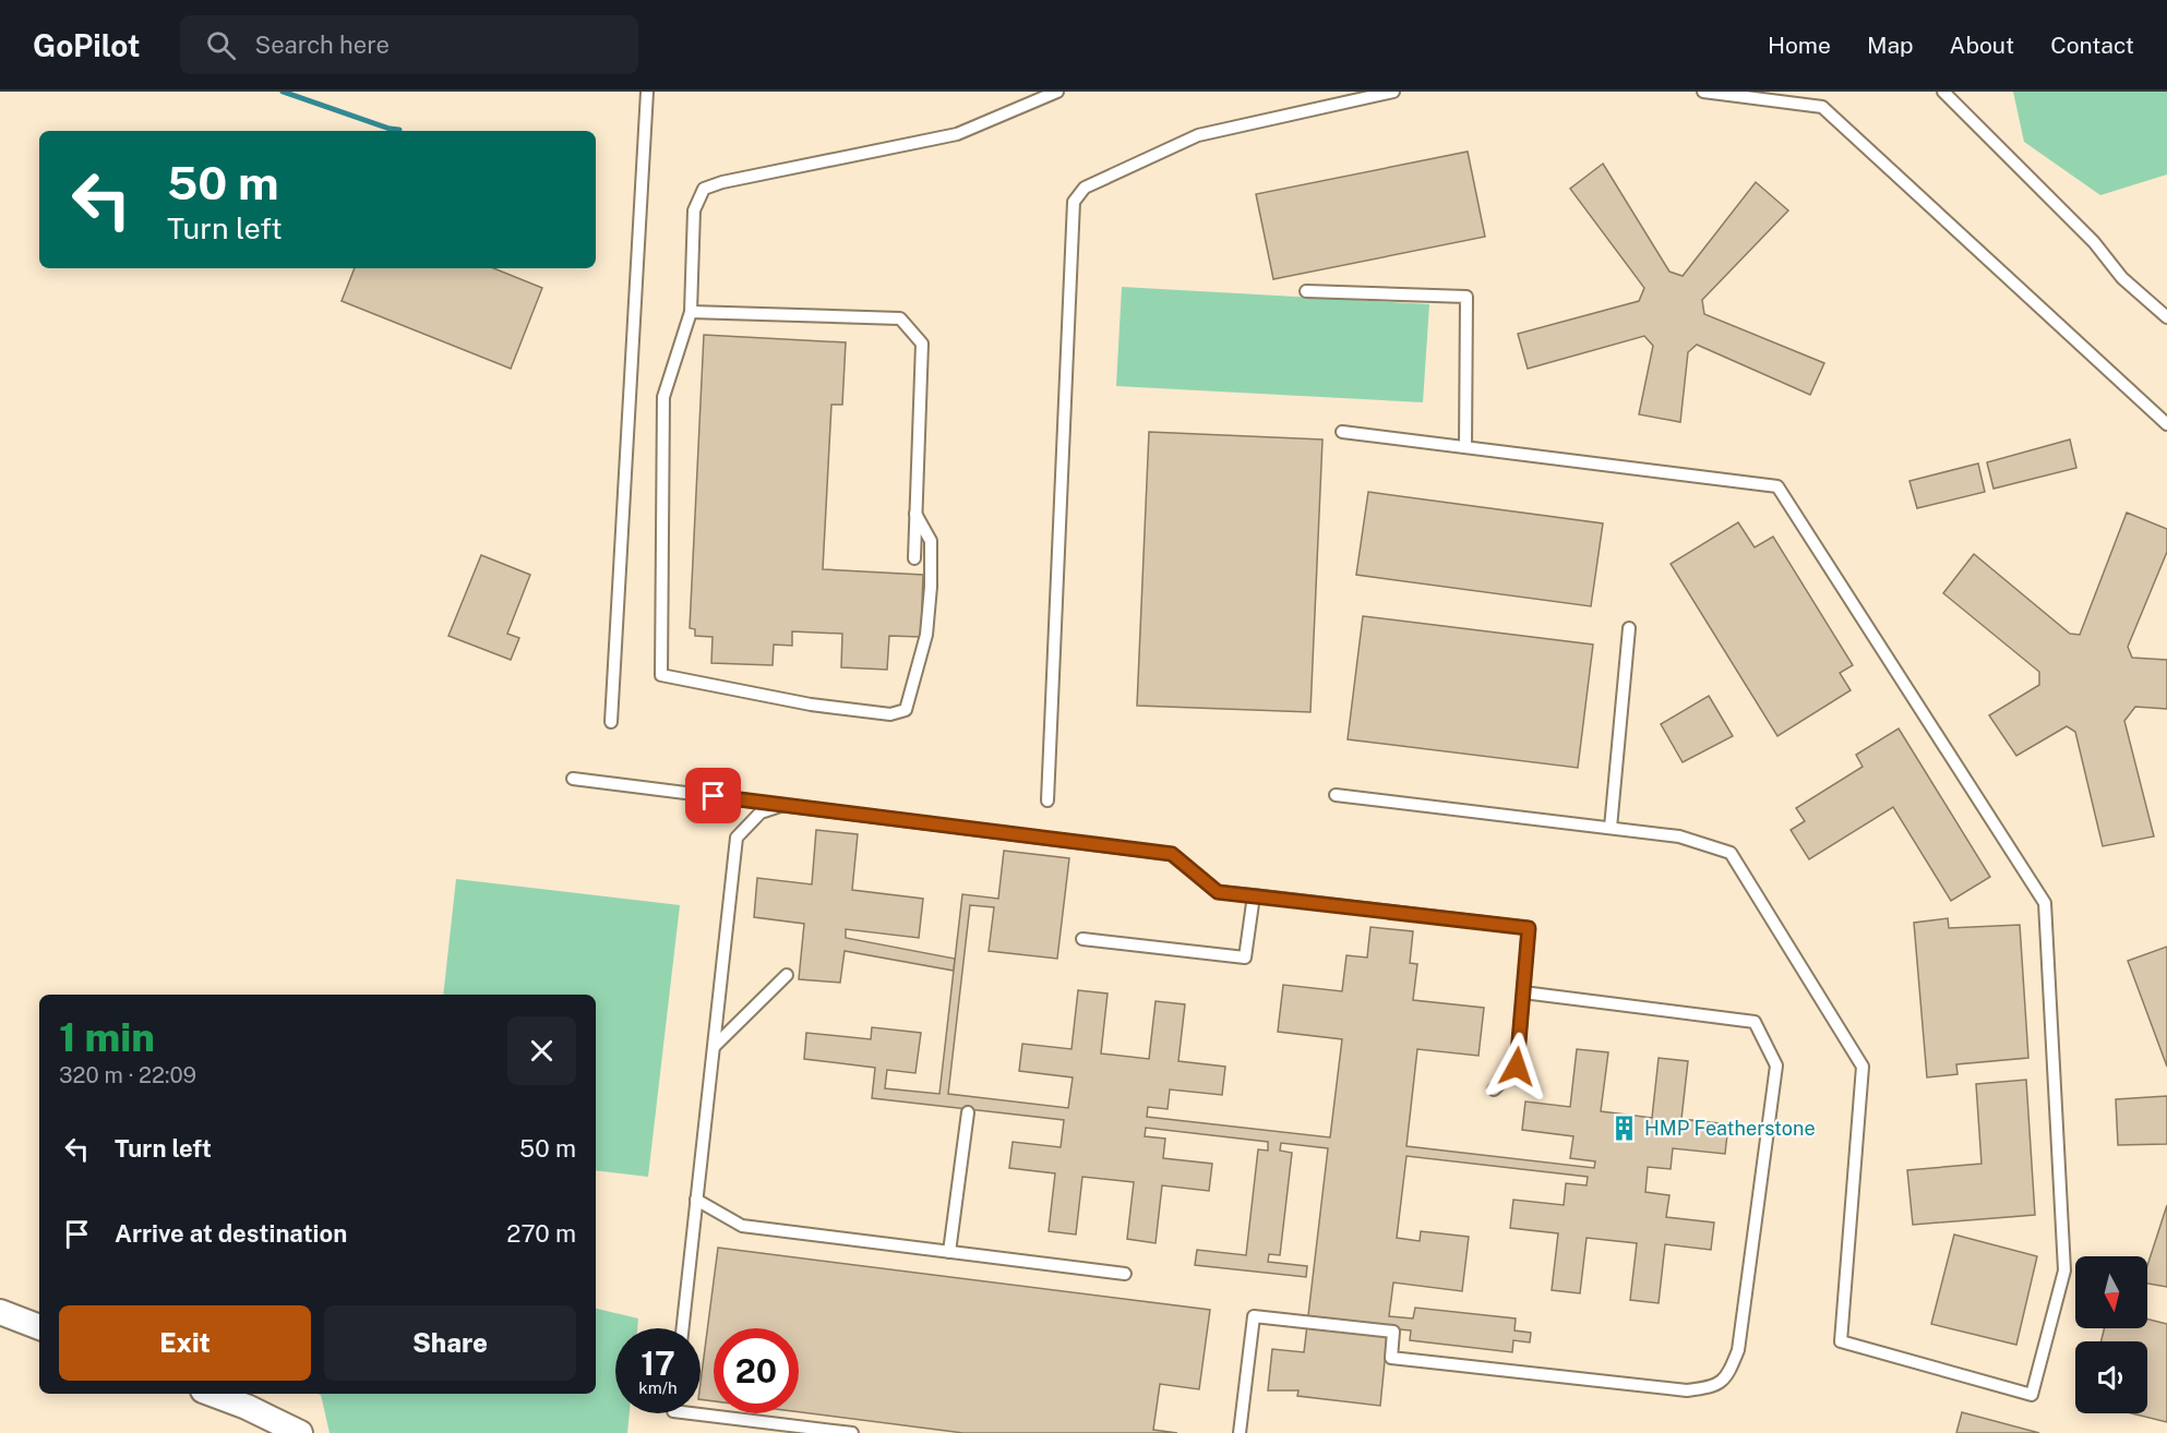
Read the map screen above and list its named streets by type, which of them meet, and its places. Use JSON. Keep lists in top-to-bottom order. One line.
{"places":{"building":["HMP Featherstone"]},"north":"bottom","page":{"header":"GoPilot","search":"Search here","nav":["Home","Map","About","Contact"],"turn":["50 m","Turn left"],"heading":["1 min","320 m · 22:09"],"list":[{"name":"Turn left","value":"50 m"},{"name":"Arrive at destination","value":"270 m"}],"buttons":["Exit","Share"],"speed":"17 km/h","limit":"20"}}
